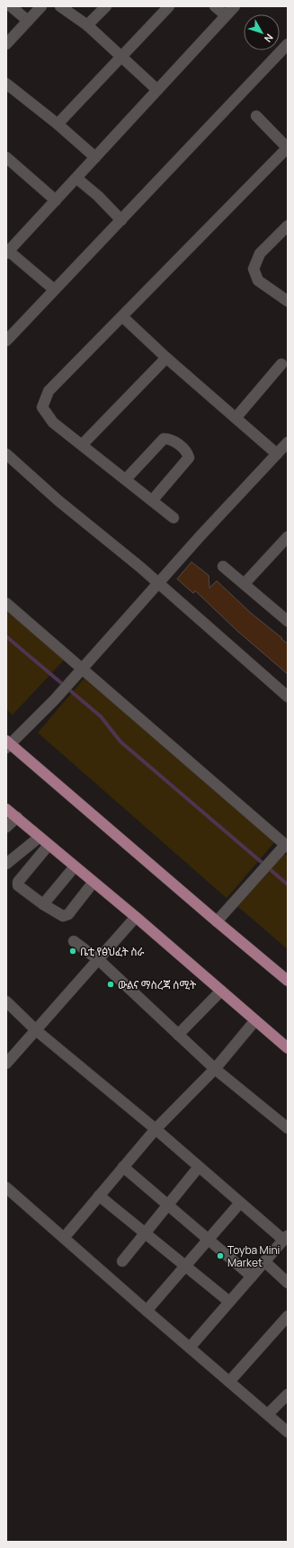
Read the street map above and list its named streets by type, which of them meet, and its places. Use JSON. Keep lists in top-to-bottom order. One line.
{"places":["ቤቲ የፅህፈት ስራ","ውልና ማስረጃ ሰሚት","Toyba Mini Market"],"north":"bottom right"}
